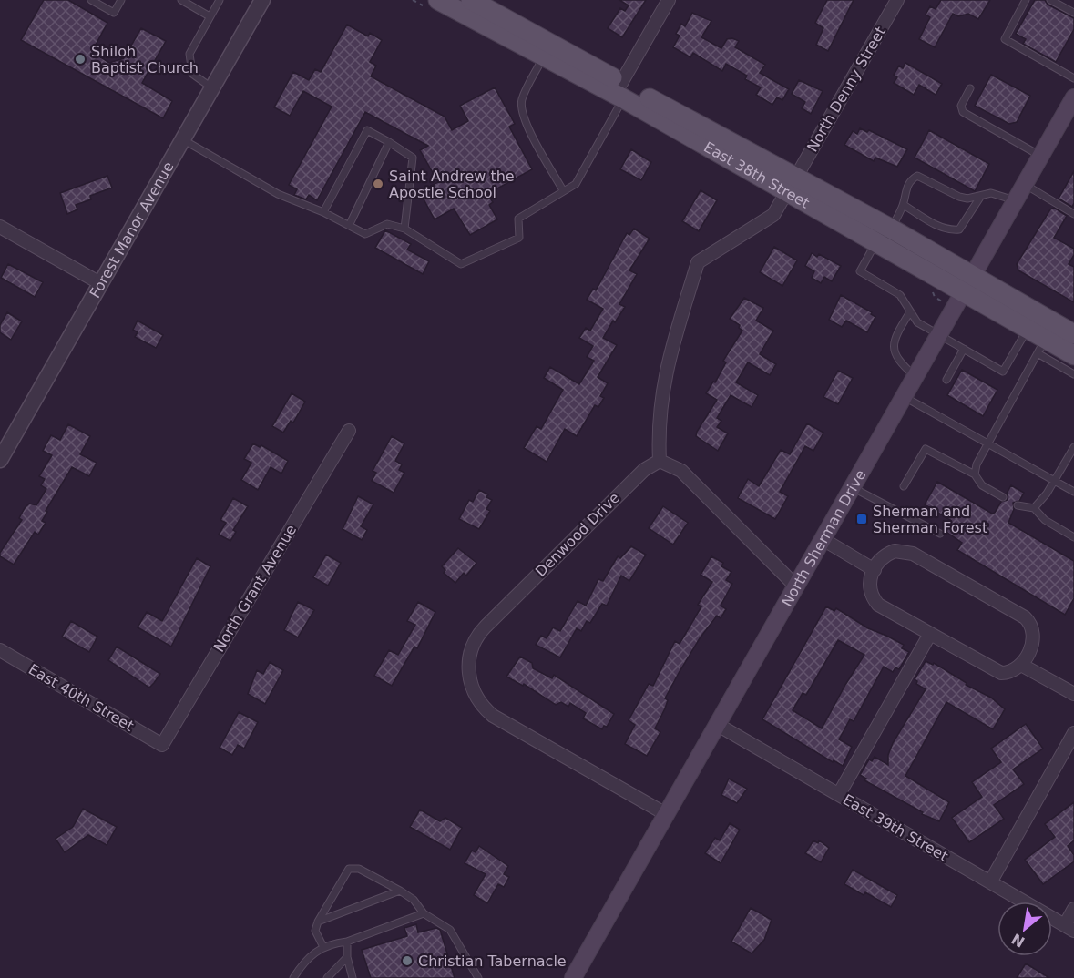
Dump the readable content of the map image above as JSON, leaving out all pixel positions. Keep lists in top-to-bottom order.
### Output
{
  "streets": {
    "main road": ["East 38th Street", "North Sherman Drive"],
    "street": [
      "North Denny Street",
      "Forest Manor Avenue",
      "Denwood Drive",
      "North Grant Avenue",
      "East 40th Street",
      "East 39th Street"
    ]
  },
  "crossings": [
    ["North Denny Street", "East 38th Street"],
    ["East 38th Street", "North Sherman Drive"],
    ["Denwood Drive", "North Sherman Drive"],
    ["North Sherman Drive", "East 39th Street"],
    ["North Grant Avenue", "East 40th Street"]
  ],
  "places": {
    "other": ["Shiloh Baptist Church", "Saint Andrew the Apostle School", "Christian Tabernacle"],
    "transit": ["Sherman and Sherman Forest"]
  },
  "north": "bottom left"
}
